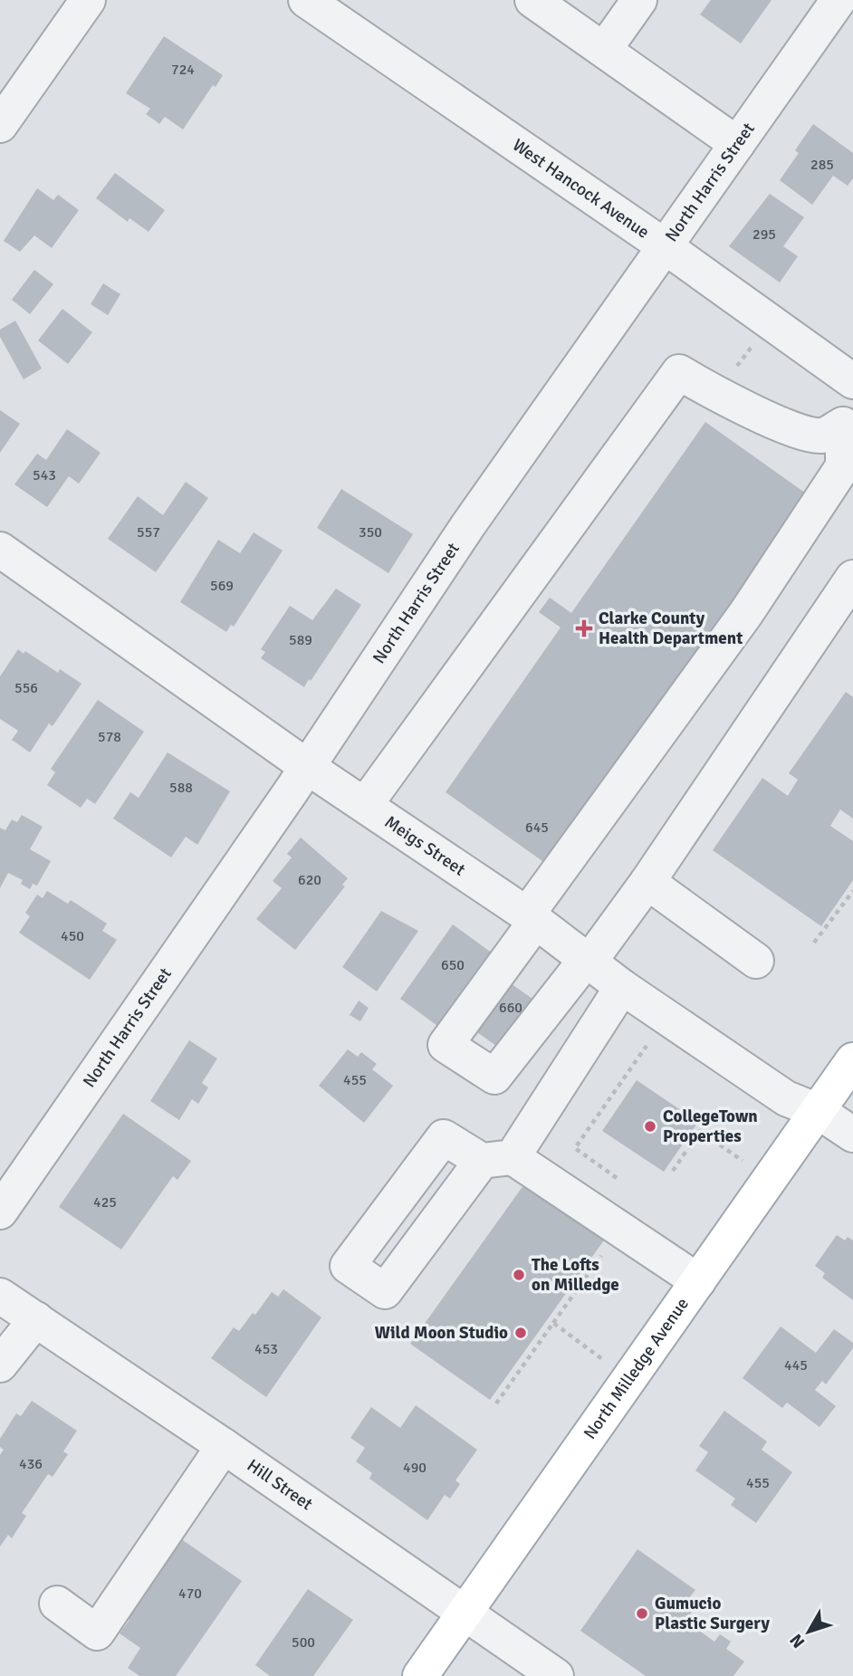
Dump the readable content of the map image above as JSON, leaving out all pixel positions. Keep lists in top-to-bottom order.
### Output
{
  "streets": {
    "main road": ["North Milledge Avenue"],
    "street": [
      "North Harris Street",
      "West Hancock Avenue",
      "Meigs Street",
      "Hill Street"
    ]
  },
  "crossings": [
    ["North Harris Street", "West Hancock Avenue"],
    ["North Harris Street", "Meigs Street"],
    ["Meigs Street", "North Milledge Avenue"],
    ["North Milledge Avenue", "Hill Street"]
  ],
  "places": {
    "health": ["Clarke County Health Department"],
    "other": [
      "CollegeTown Properties",
      "The Lofts on Milledge",
      "Wild Moon Studio",
      "Gumucio Plastic Surgery"
    ]
  },
  "house_numbers": [
    "724",
    "285",
    "295",
    "543",
    "557",
    "350",
    "569",
    "589",
    "556",
    "578",
    "588",
    "645",
    "620",
    "450",
    "650",
    "660",
    "455",
    "425",
    "453",
    "445",
    "436",
    "490",
    "455",
    "470",
    "500"
  ],
  "north": "bottom left"
}
